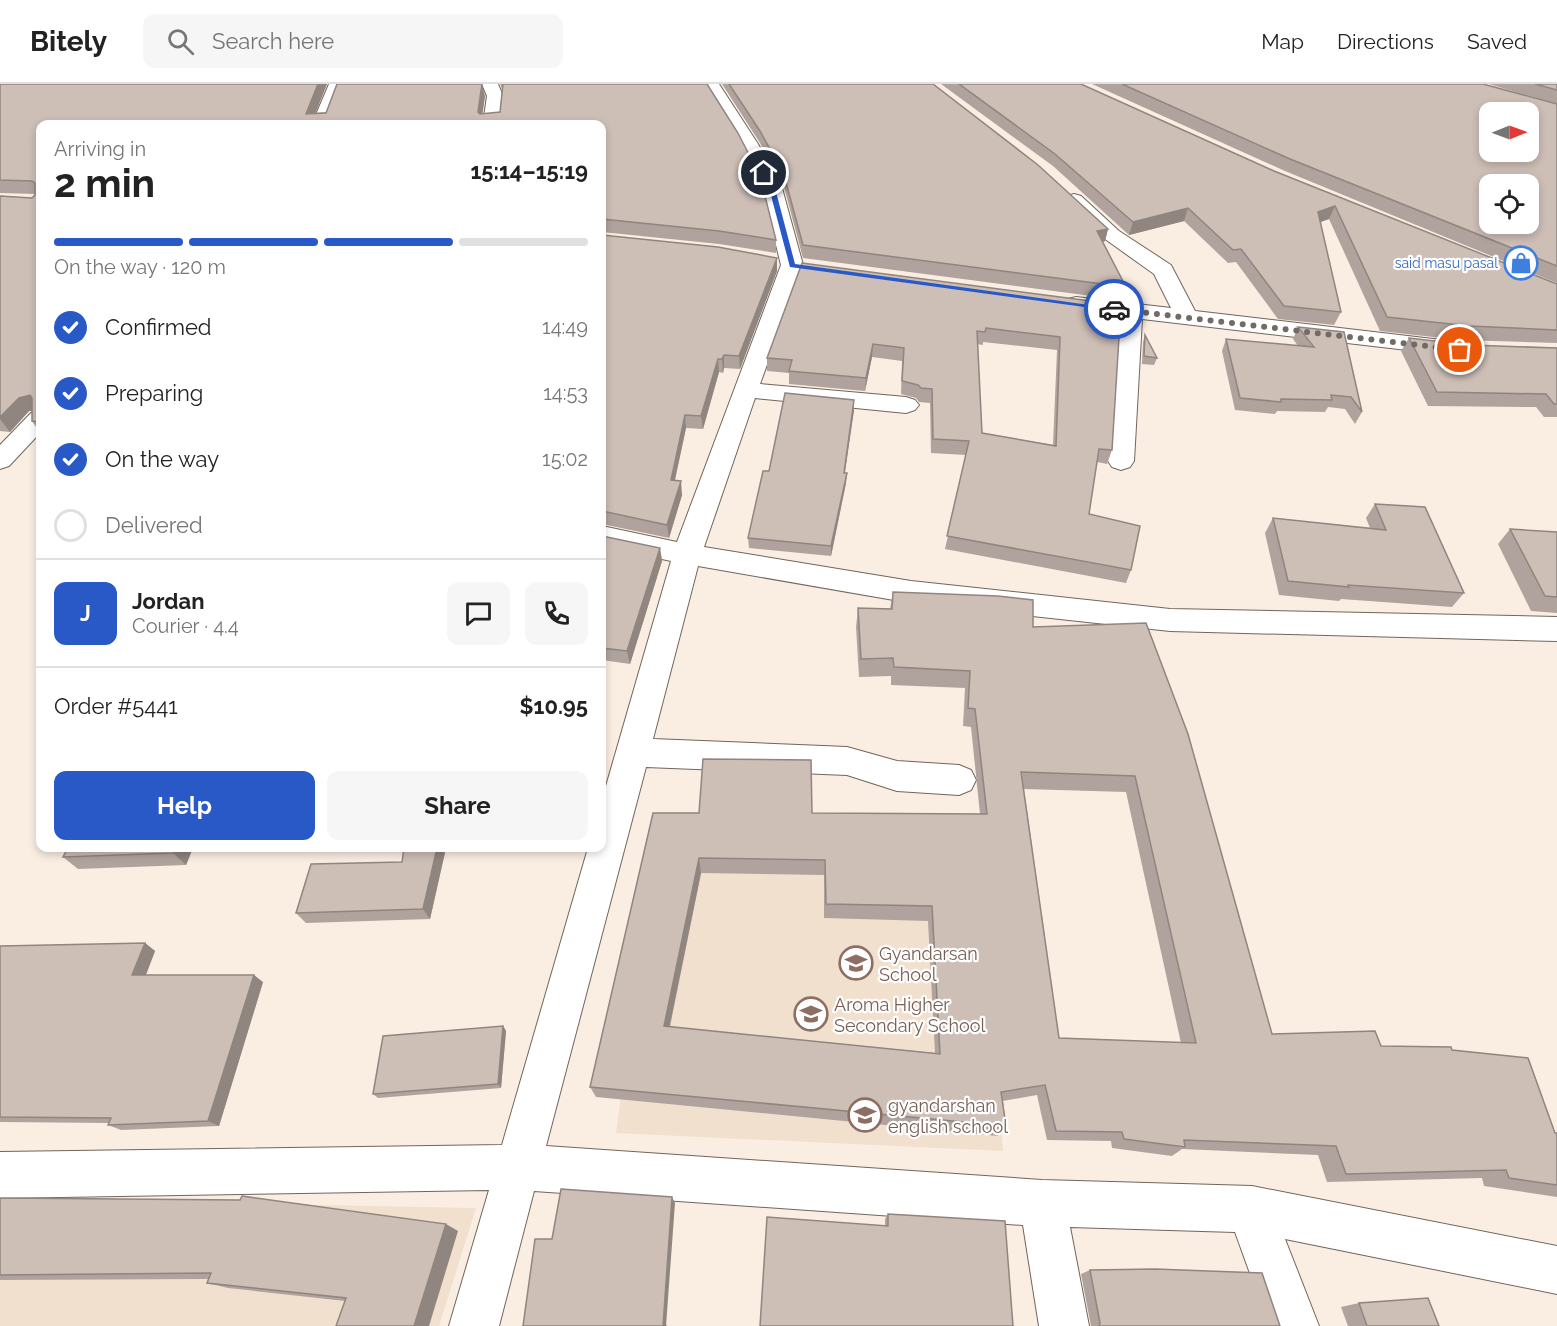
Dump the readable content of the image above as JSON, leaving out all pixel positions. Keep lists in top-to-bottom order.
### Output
{
  "places": {
    "shop": ["said masu pasal"],
    "school or university": ["Gyandarsan School", "Aroma Higher Secondary School", "gyandarshan english school"]
  },
  "north": "right",
  "page": {
    "header": "Bitely",
    "search": "Search here",
    "nav": ["Map", "Directions", "Saved"],
    "heading": ["2 min", "Arriving in", "15:14–15:19"],
    "panel": [
      "Jordan",
      "Courier · 4.4",
      "Order #5441",
      "$10.95"
    ],
    "bar": "On the way · 120 m",
    "list": [
      ["Confirmed", "14:49"],
      ["Preparing", "14:53"],
      ["On the way", "15:02"],
      "Delivered"
    ],
    "round": "J",
    "buttons": ["Help", "Share"]
  }
}
